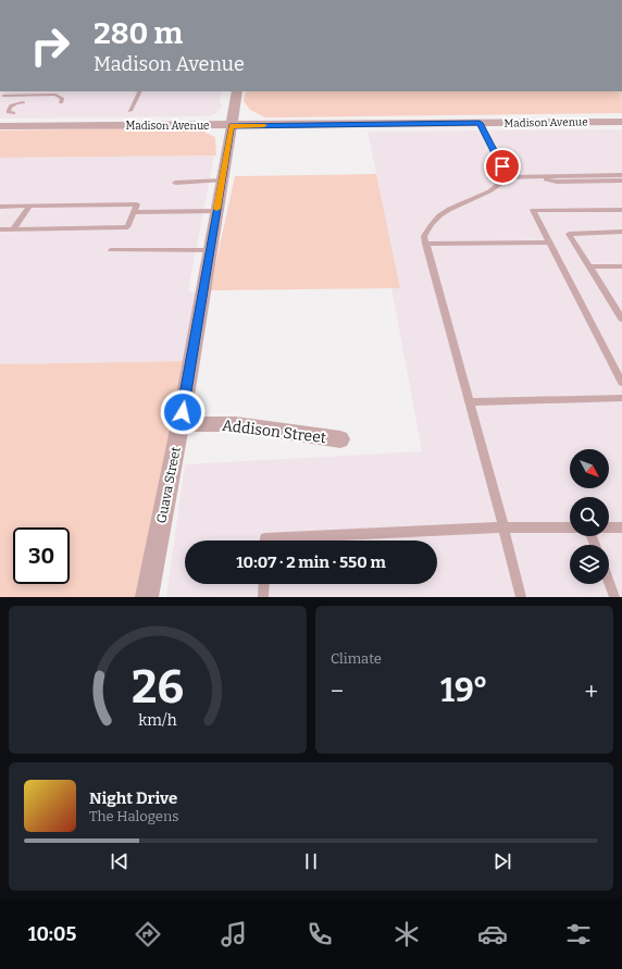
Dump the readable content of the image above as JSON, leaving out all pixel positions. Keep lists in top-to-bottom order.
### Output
{
  "streets": {
    "street": ["Madison Avenue", "Addison Street", "Guava Street"]
  },
  "crossings": [
    ["Madison Avenue", "Guava Street"],
    ["Addison Street", "Guava Street"]
  ],
  "north": "bottom right",
  "page": {
    "turn": ["280 m", "Madison Avenue"],
    "limit": "30",
    "trip": "10:07 · 2 min · 550 m",
    "tile": "Climate",
    "heat": ["−", "19°", "+"],
    "song": ["Night Drive", "The Halogens"],
    "tabs": "10:05",
    "gauge": ["26", "km/h"]
  }
}
